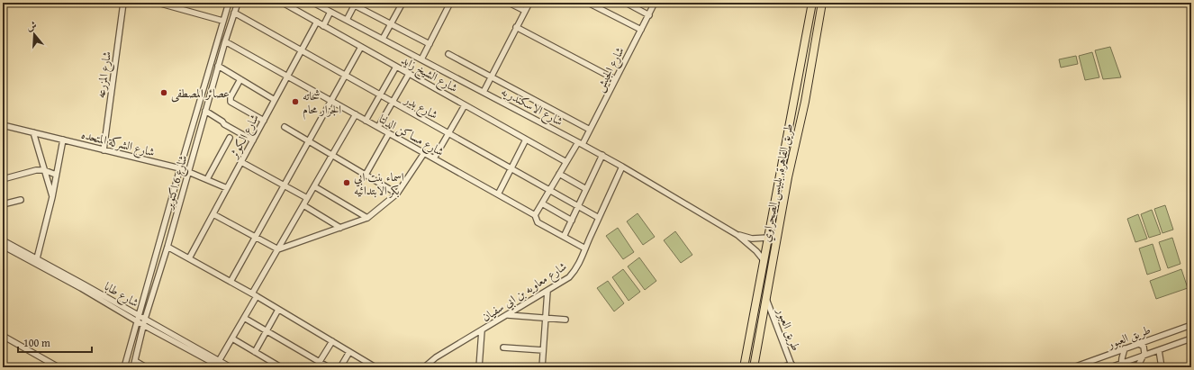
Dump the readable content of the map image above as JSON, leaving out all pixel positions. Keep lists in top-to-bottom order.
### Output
{
  "streets": {
    "highway": ["طريق القاهرة, بلبيس الصحراوي"],
    "street": [
      "شارع الجيش",
      "شارع الشيخ زايد",
      "شارع المزرعه",
      "شارع الاسكندريه",
      "شارع بدر",
      "شارع مساكن الدلتا",
      "شارع الكوثر",
      "شارع الشركة المتحده",
      "شارع 6 اكتوبر",
      "شارع معاويه بن ابي سفيان",
      "شارع طابا",
      "طريق العبور"
    ]
  },
  "crossings": [
    ["شارع الجيش", "شارع الشيخ زايد"],
    ["شارع الجيش", "شارع الاسكندريه"],
    ["شارع الجيش", "شارع بدر"],
    ["شارع الجيش", "شارع مساكن الدلتا"],
    ["شارع الشيخ زايد", "شارع الكوثر"],
    ["شارع المزرعه", "شارع الشركة المتحده"],
    ["شارع الاسكندريه", "طريق القاهرة, بلبيس الصحراوي"],
    ["شارع الاسكندريه", "شارع معاويه بن ابي سفيان"],
    ["شارع بدر", "شارع الكوثر"],
    ["شارع بدر", "شارع 6 اكتوبر"],
    ["شارع بدر", "شارع معاويه بن ابي سفيان"],
    ["شارع مساكن الدلتا", "شارع الكوثر"],
    ["شارع مساكن الدلتا", "شارع 6 اكتوبر"],
    ["شارع مساكن الدلتا", "شارع معاويه بن ابي سفيان"],
    ["شارع الكوثر", "شارع الشركة المتحده"],
    ["شارع الشركة المتحده", "شارع 6 اكتوبر"],
    ["شارع 6 اكتوبر", "شارع طابا"],
    ["طريق القاهرة, بلبيس الصحراوي", "طريق العبور"]
  ],
  "places": ["عصائر المصطفى", "شحاته الجزار محام", "اسماء بنت ابي بكر الابتدائيه"],
  "scale_bar": "100 m",
  "north": "top"
}
